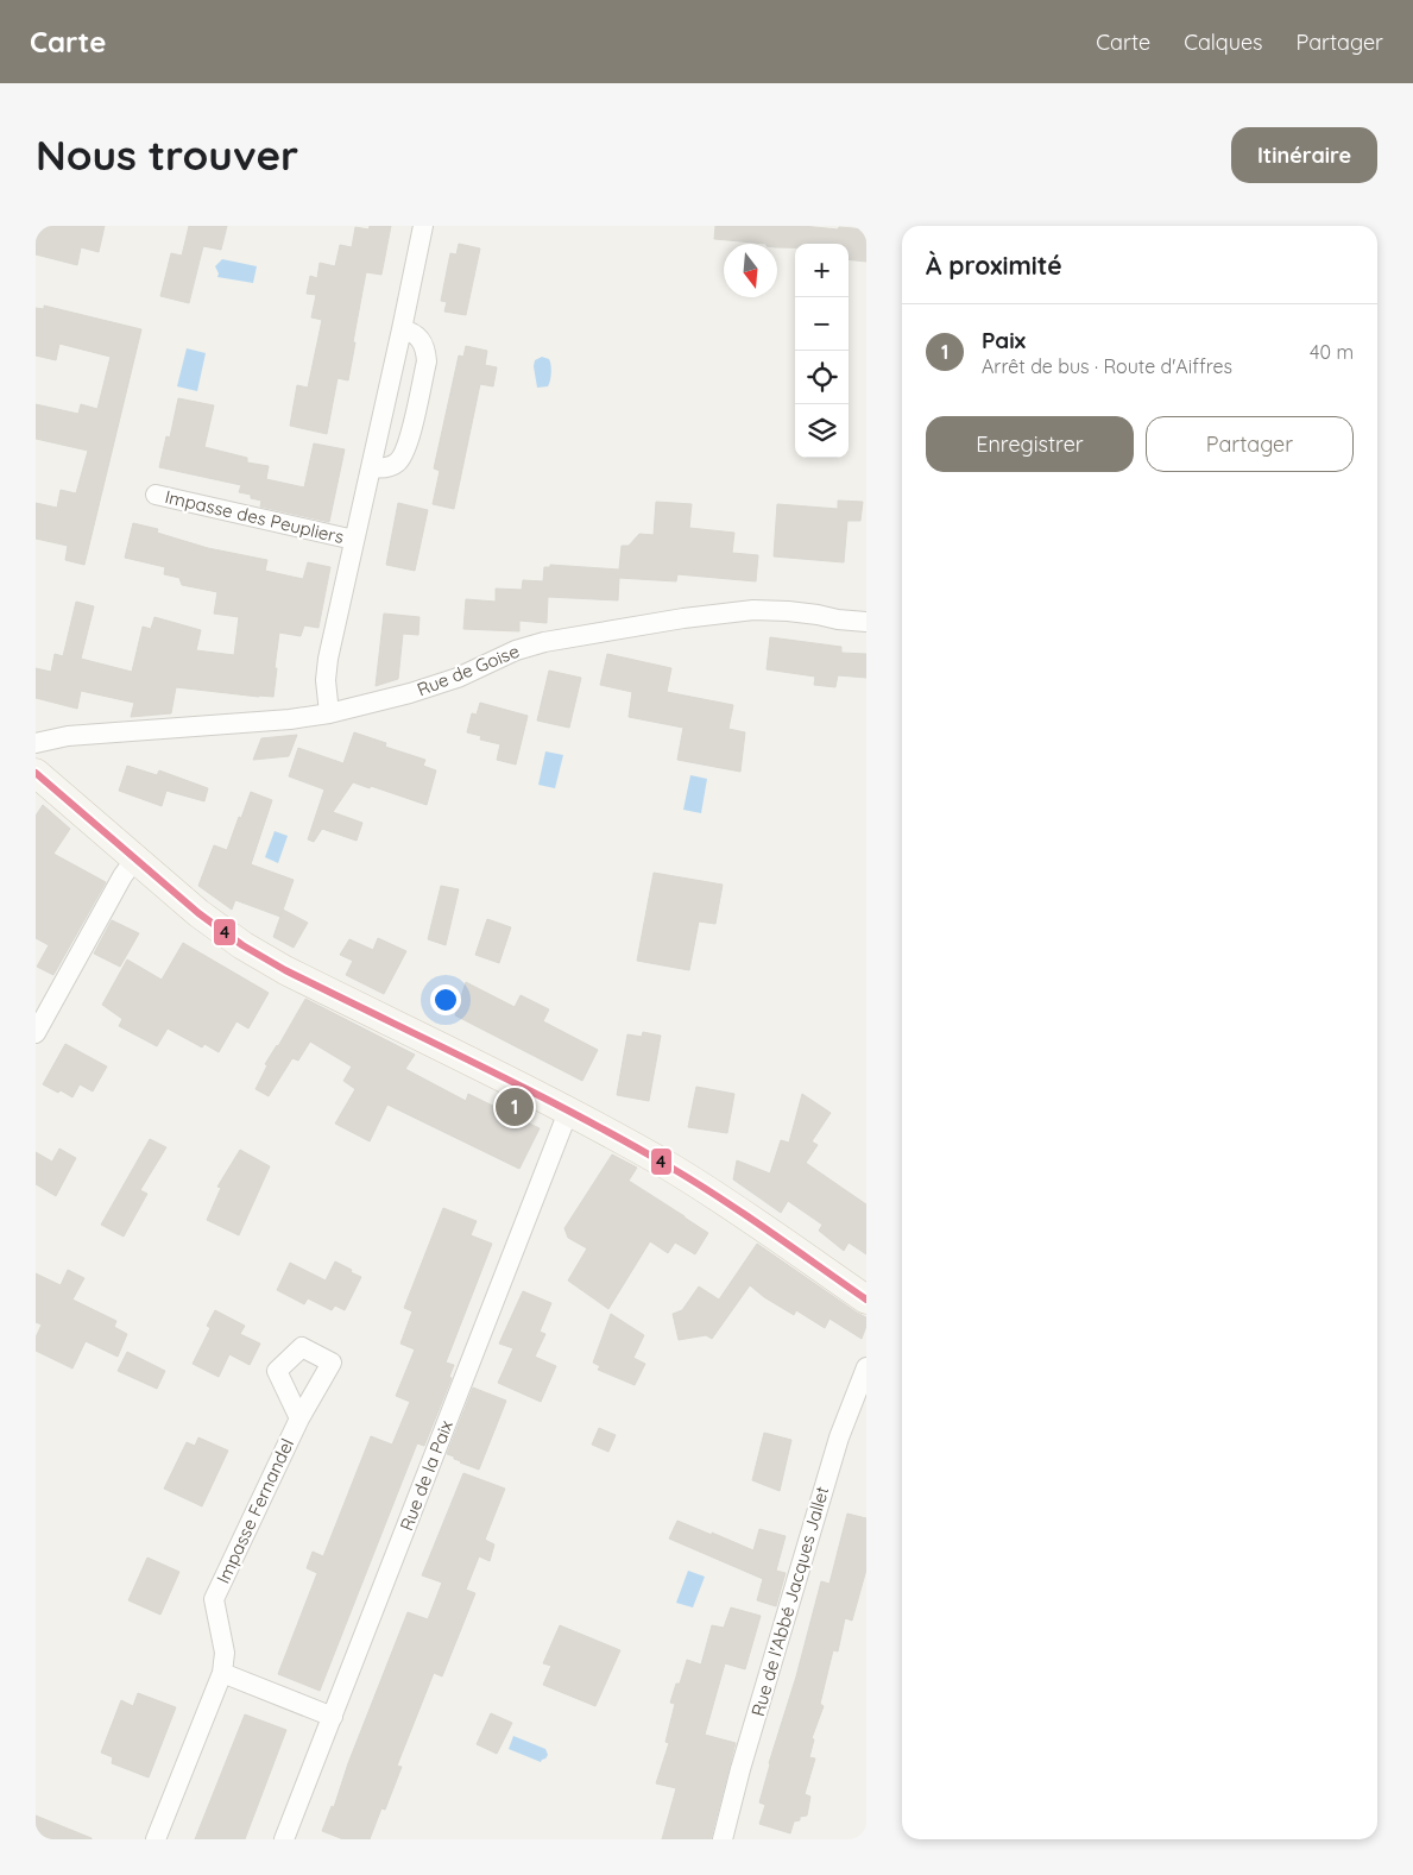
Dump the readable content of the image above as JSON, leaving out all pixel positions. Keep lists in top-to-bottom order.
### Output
{
  "streets": {
    "street": [
      "Impasse des Peupliers",
      "Rue de Goise",
      "Rue de la Paix",
      "Impasse Fernandel",
      "Rue de l'Abbé Jacques Jallet"
    ]
  },
  "crossings": [
    ["Impasse des Peupliers", "Rue de Goise"]
  ],
  "lines": ["transit line 4"],
  "north": "bottom",
  "page": {
    "header": "Carte",
    "nav": ["Carte", "Calques", "Partager"],
    "buttons": [
      "Itinéraire",
      ["Enregistrer", "Partager"]
    ],
    "title": "Nous trouver",
    "heading": "À proximité",
    "map_buttons": ["+", "−"],
    "list": [
      {
        "mark": "1",
        "name": "Paix",
        "note": "Arrêt de bus · Route d'Aiffres",
        "value": "40 m"
      }
    ],
    "pins": "1"
  }
}
